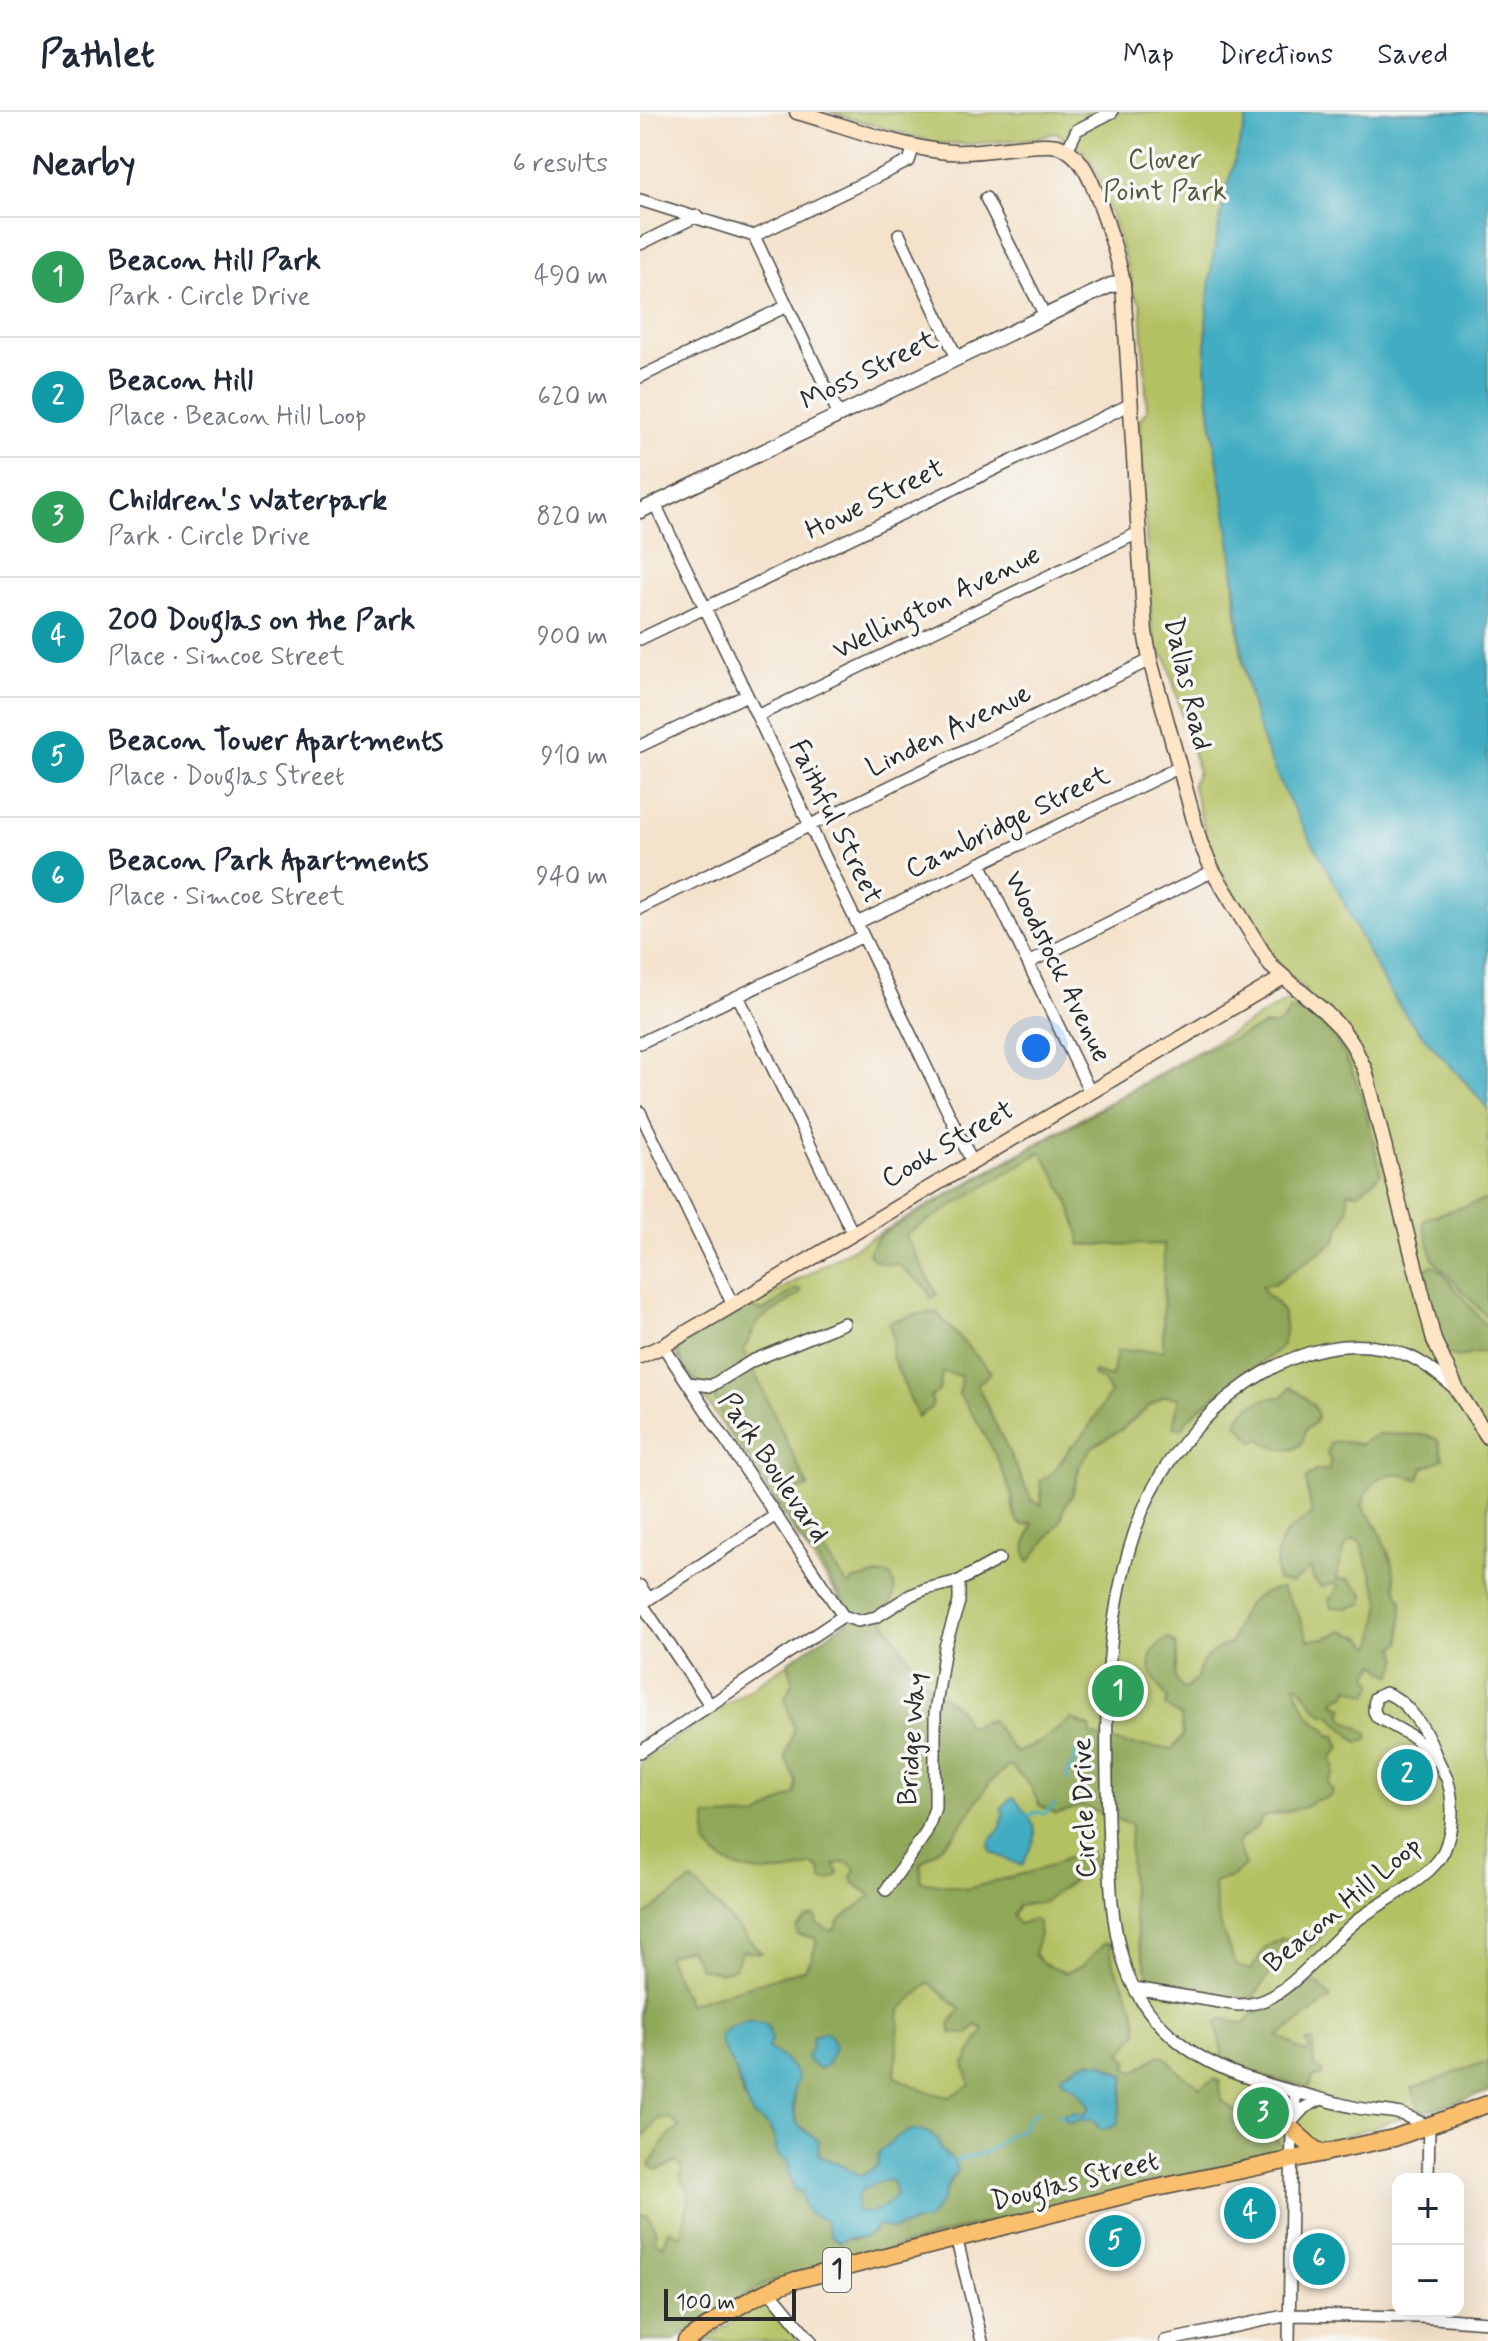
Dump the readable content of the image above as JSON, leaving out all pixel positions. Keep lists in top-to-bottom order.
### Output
{
  "streets": {
    "main road": [
      "Dallas Road",
      "Cook Street",
      "Douglas Street",
      "1"
    ],
    "street": [
      "Moss Street",
      "Howe Street",
      "Wellington Avenue",
      "Linden Avenue",
      "Faithful Street",
      "Cambridge Street",
      "Woodstock Avenue",
      "Park Boulevard",
      "Bridge Way",
      "Circle Drive",
      "Beacon Hill Loop"
    ]
  },
  "crossings": [
    ["Moss Street", "Dallas Road"],
    ["Moss Street", "Faithful Street"],
    ["Howe Street", "Dallas Road"],
    ["Howe Street", "Faithful Street"],
    ["Wellington Avenue", "Dallas Road"],
    ["Wellington Avenue", "Faithful Street"],
    ["Dallas Road", "Linden Avenue"],
    ["Dallas Road", "Cambridge Street"],
    ["Dallas Road", "Cook Street"],
    ["Dallas Road", "Circle Drive"],
    ["Linden Avenue", "Faithful Street"],
    ["Faithful Street", "Cambridge Street"],
    ["Faithful Street", "Cook Street"],
    ["Cambridge Street", "Woodstock Avenue"],
    ["Woodstock Avenue", "Cook Street"],
    ["Cook Street", "Park Boulevard"],
    ["Circle Drive", "Beacon Hill Loop"],
    ["Circle Drive", "Douglas Street"]
  ],
  "parks": ["Clover Point Park"],
  "scale_bar": "100 m",
  "page": {
    "header": "Pathlet",
    "nav": ["Map", "Directions", "Saved"],
    "heading": ["Nearby", "6 results"],
    "list": [
      {
        "mark": "1",
        "name": "Beacon Hill Park",
        "note": "Park · Circle Drive",
        "value": "490 m"
      },
      {
        "mark": "2",
        "name": "Beacon Hill",
        "note": "Place · Beacon Hill Loop",
        "value": "620 m"
      },
      {
        "mark": "3",
        "name": "Children's Waterpark",
        "note": "Park · Circle Drive",
        "value": "820 m"
      },
      {
        "mark": "4",
        "name": "200 Douglas on the Park",
        "note": "Place · Simcoe Street",
        "value": "900 m"
      },
      {
        "mark": "5",
        "name": "Beacon Tower Apartments",
        "note": "Place · Douglas Street",
        "value": "910 m"
      },
      {
        "mark": "6",
        "name": "Beacon Park Apartments",
        "note": "Place · Simcoe Street",
        "value": "940 m"
      }
    ],
    "pins": [
      "1",
      "2",
      "3",
      "4",
      "5",
      "6"
    ],
    "map_buttons": ["+", "−"],
    "scale": "100 m"
  }
}
